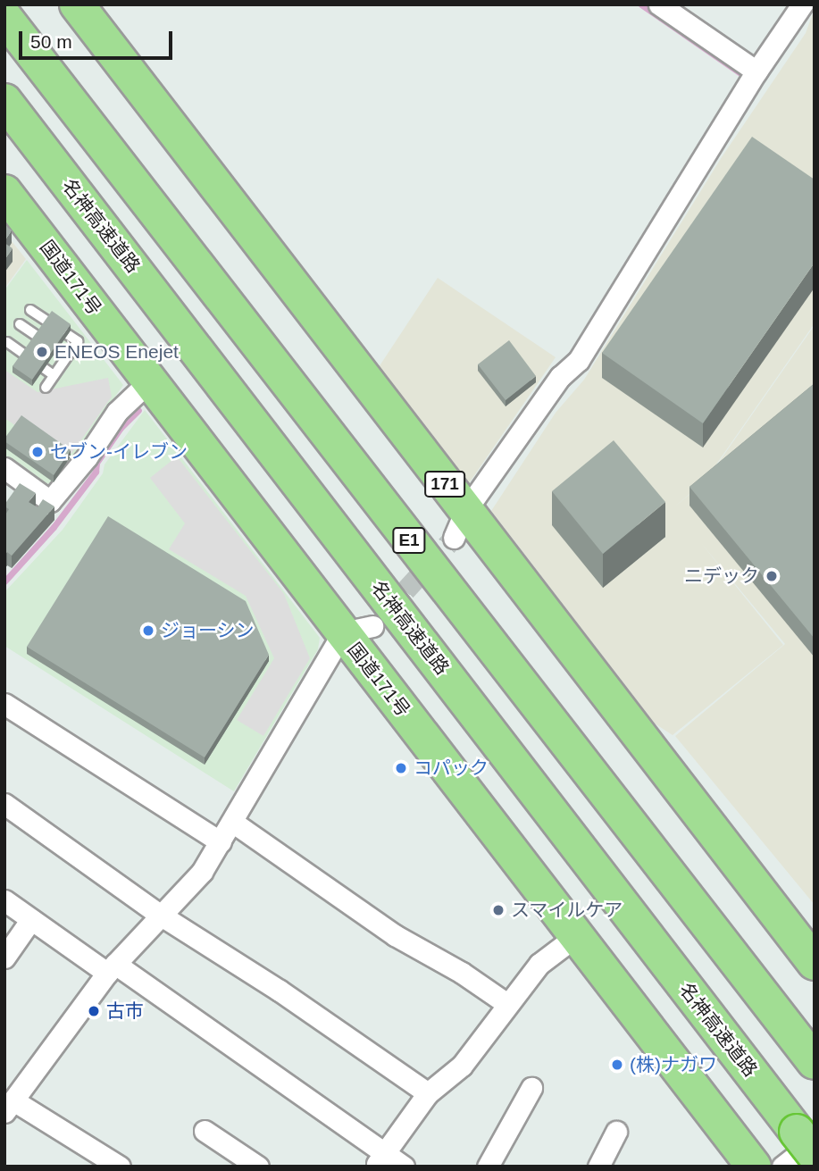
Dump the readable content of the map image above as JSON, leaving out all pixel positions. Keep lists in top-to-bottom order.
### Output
{
  "streets": {
    "highway": [
      "名神高速道路",
      "国道171号",
      "171",
      "E1"
    ]
  },
  "places": [
    "ENEOS Enejet",
    "セブン-イレブン",
    "ニデック",
    "ジョーシン",
    "コパック",
    "スマイルケア",
    "古市",
    "(株)ナガワ"
  ],
  "scale_bar": "50 m"
}
